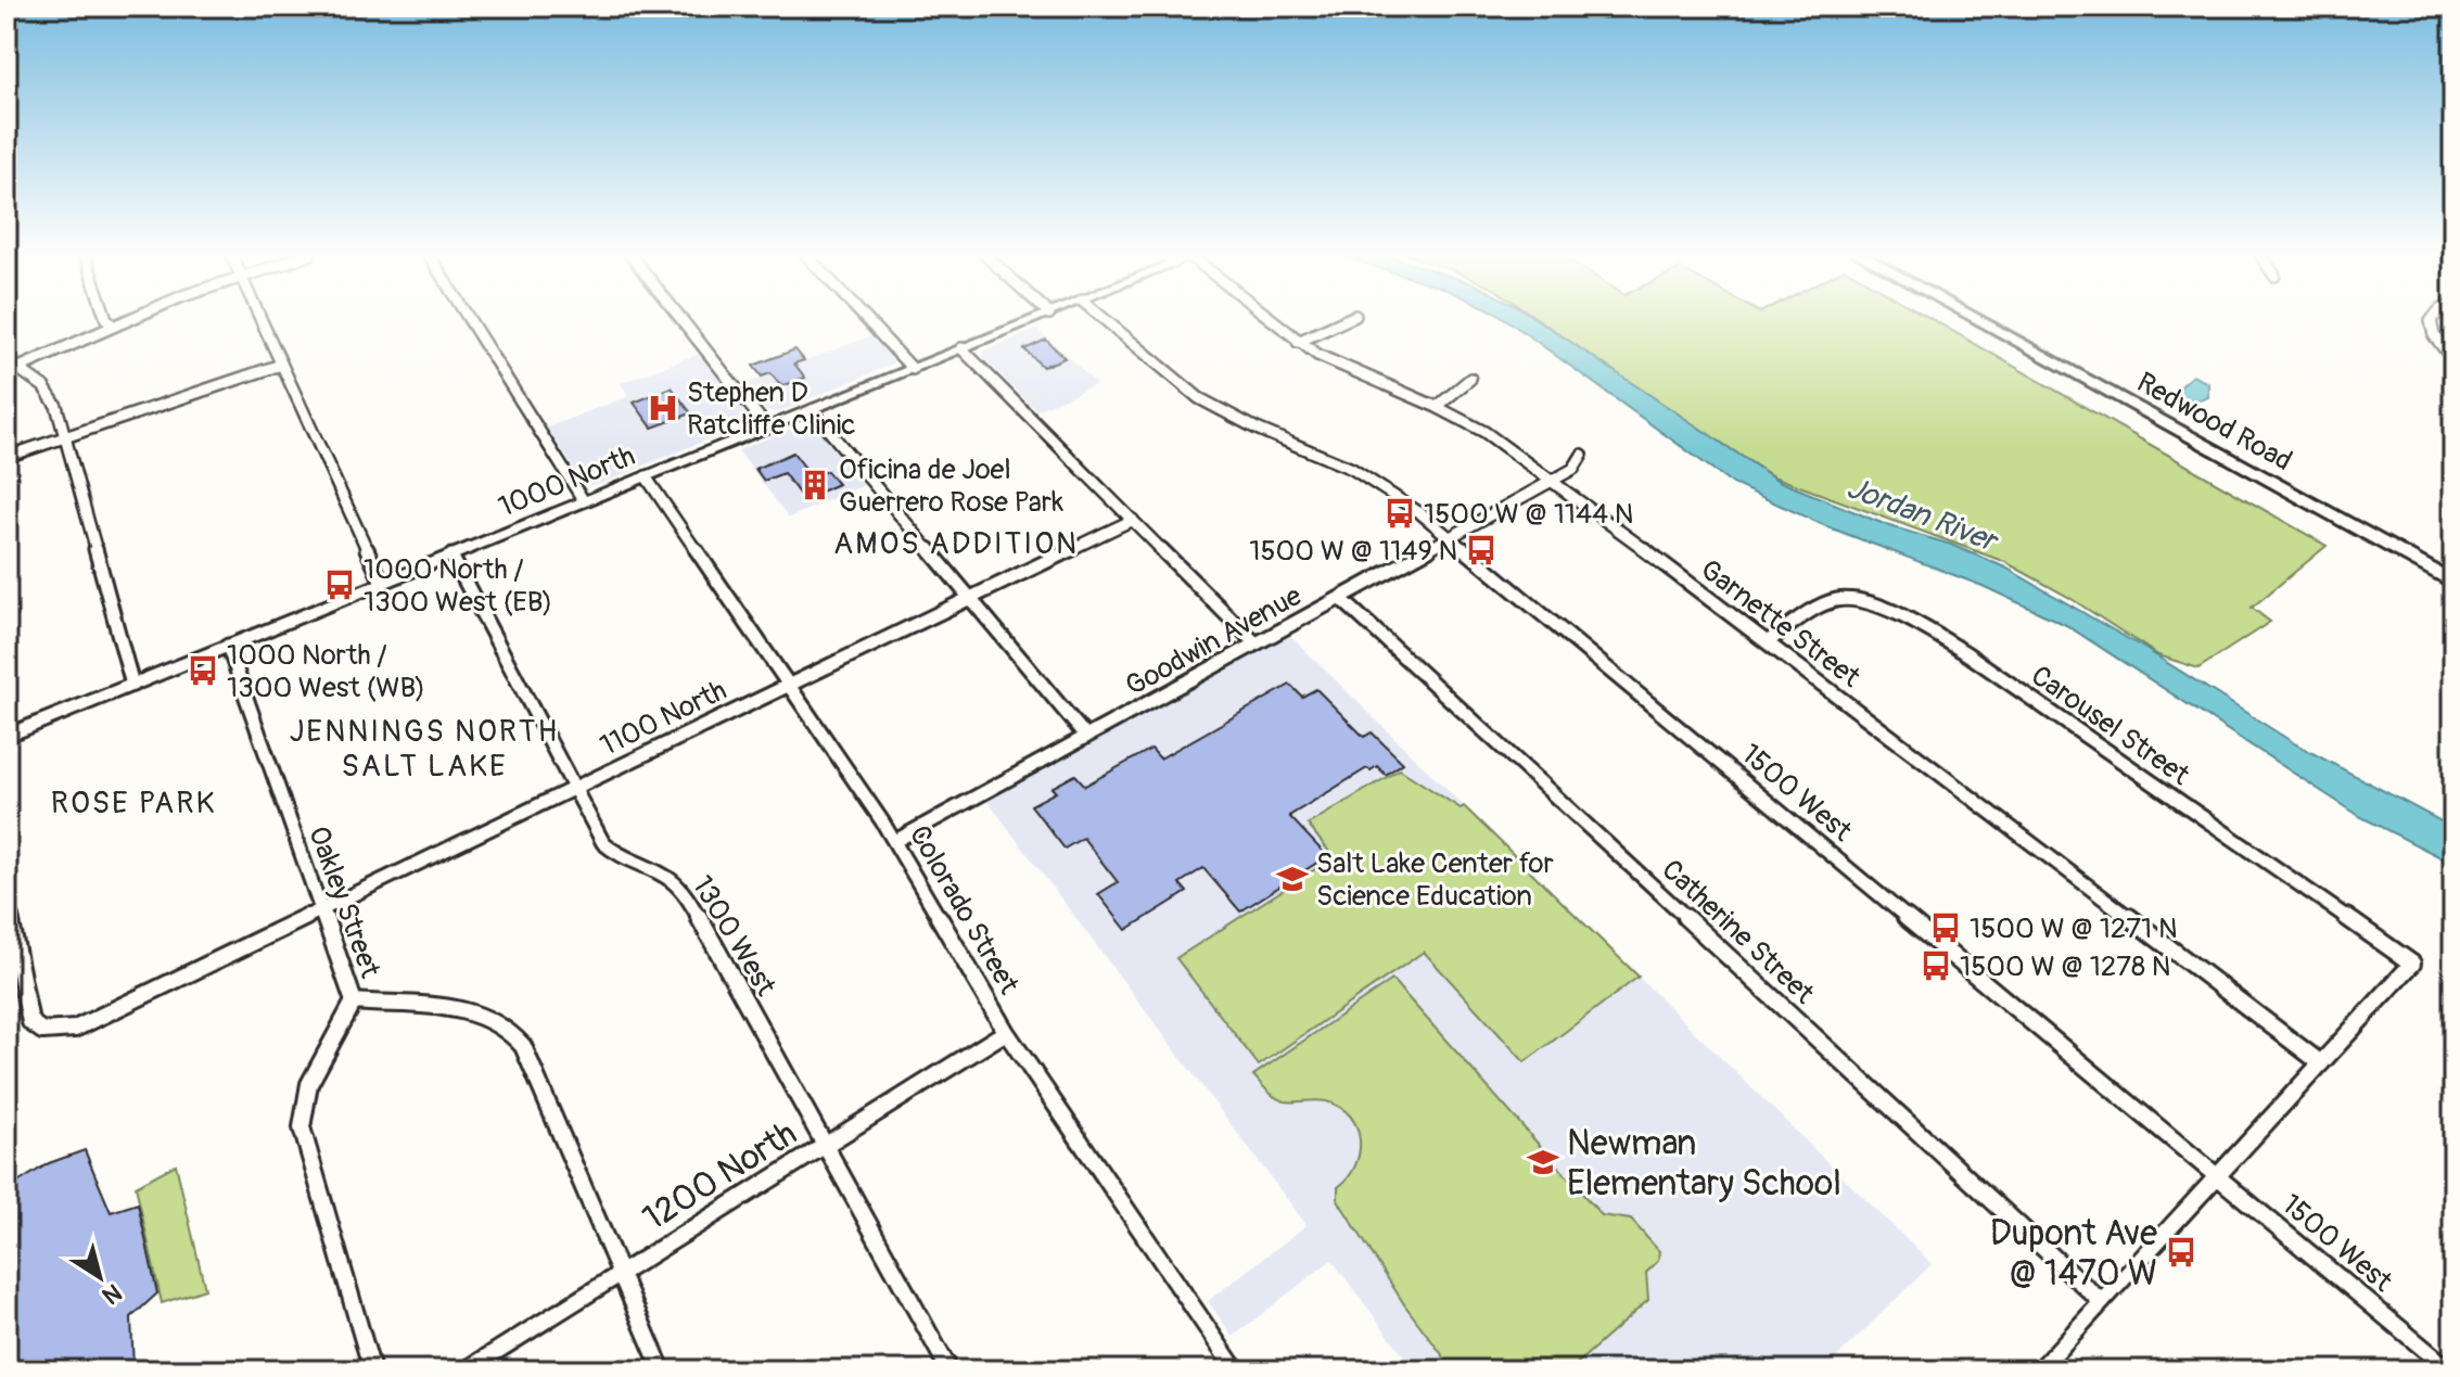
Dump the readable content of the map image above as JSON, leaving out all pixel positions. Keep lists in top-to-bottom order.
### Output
{
  "streets": {
    "main road": ["Redwood Road"],
    "street": [
      "1000 North",
      "Garnette Street",
      "Goodwin Avenue",
      "1100 North",
      "Carousel Street",
      "1500 West",
      "Oakley Street",
      "Colorado Street",
      "Catherine Street",
      "1300 West",
      "1200 North"
    ]
  },
  "crossings": [
    ["1000 North", "Oakley Street"],
    ["1000 North", "Colorado Street"],
    ["1000 North", "1300 West"],
    ["Garnette Street", "Goodwin Avenue"],
    ["Garnette Street", "Carousel Street"],
    ["Goodwin Avenue", "1500 West"],
    ["Goodwin Avenue", "Colorado Street"],
    ["Goodwin Avenue", "Catherine Street"],
    ["1100 North", "Oakley Street"],
    ["1100 North", "Colorado Street"],
    ["1100 North", "1300 West"],
    ["Colorado Street", "1200 North"],
    ["1300 West", "1200 North"]
  ],
  "districts": ["AMOS ADDITION", "JENNINGS NORTH SALT LAKE", "ROSE PARK"],
  "water": ["Jordan River"],
  "places": {
    "hospital": ["Stephen D Ratcliffe Clinic"],
    "building": ["Oficina de Joel Guerrero Rose Park"],
    "bus stop": [
      "1500 W @ 1144 N",
      "1500 W @ 1149 N",
      "1000 North / 1300 West (EB)",
      "1000 North / 1300 West (WB)",
      "1500 W @ 1271 N",
      "1500 W @ 1278 N",
      "Dupont Ave @ 1470 W"
    ],
    "school or university": ["Salt Lake Center for Science Education", "Newman Elementary School"]
  },
  "north": "bottom right"
}
